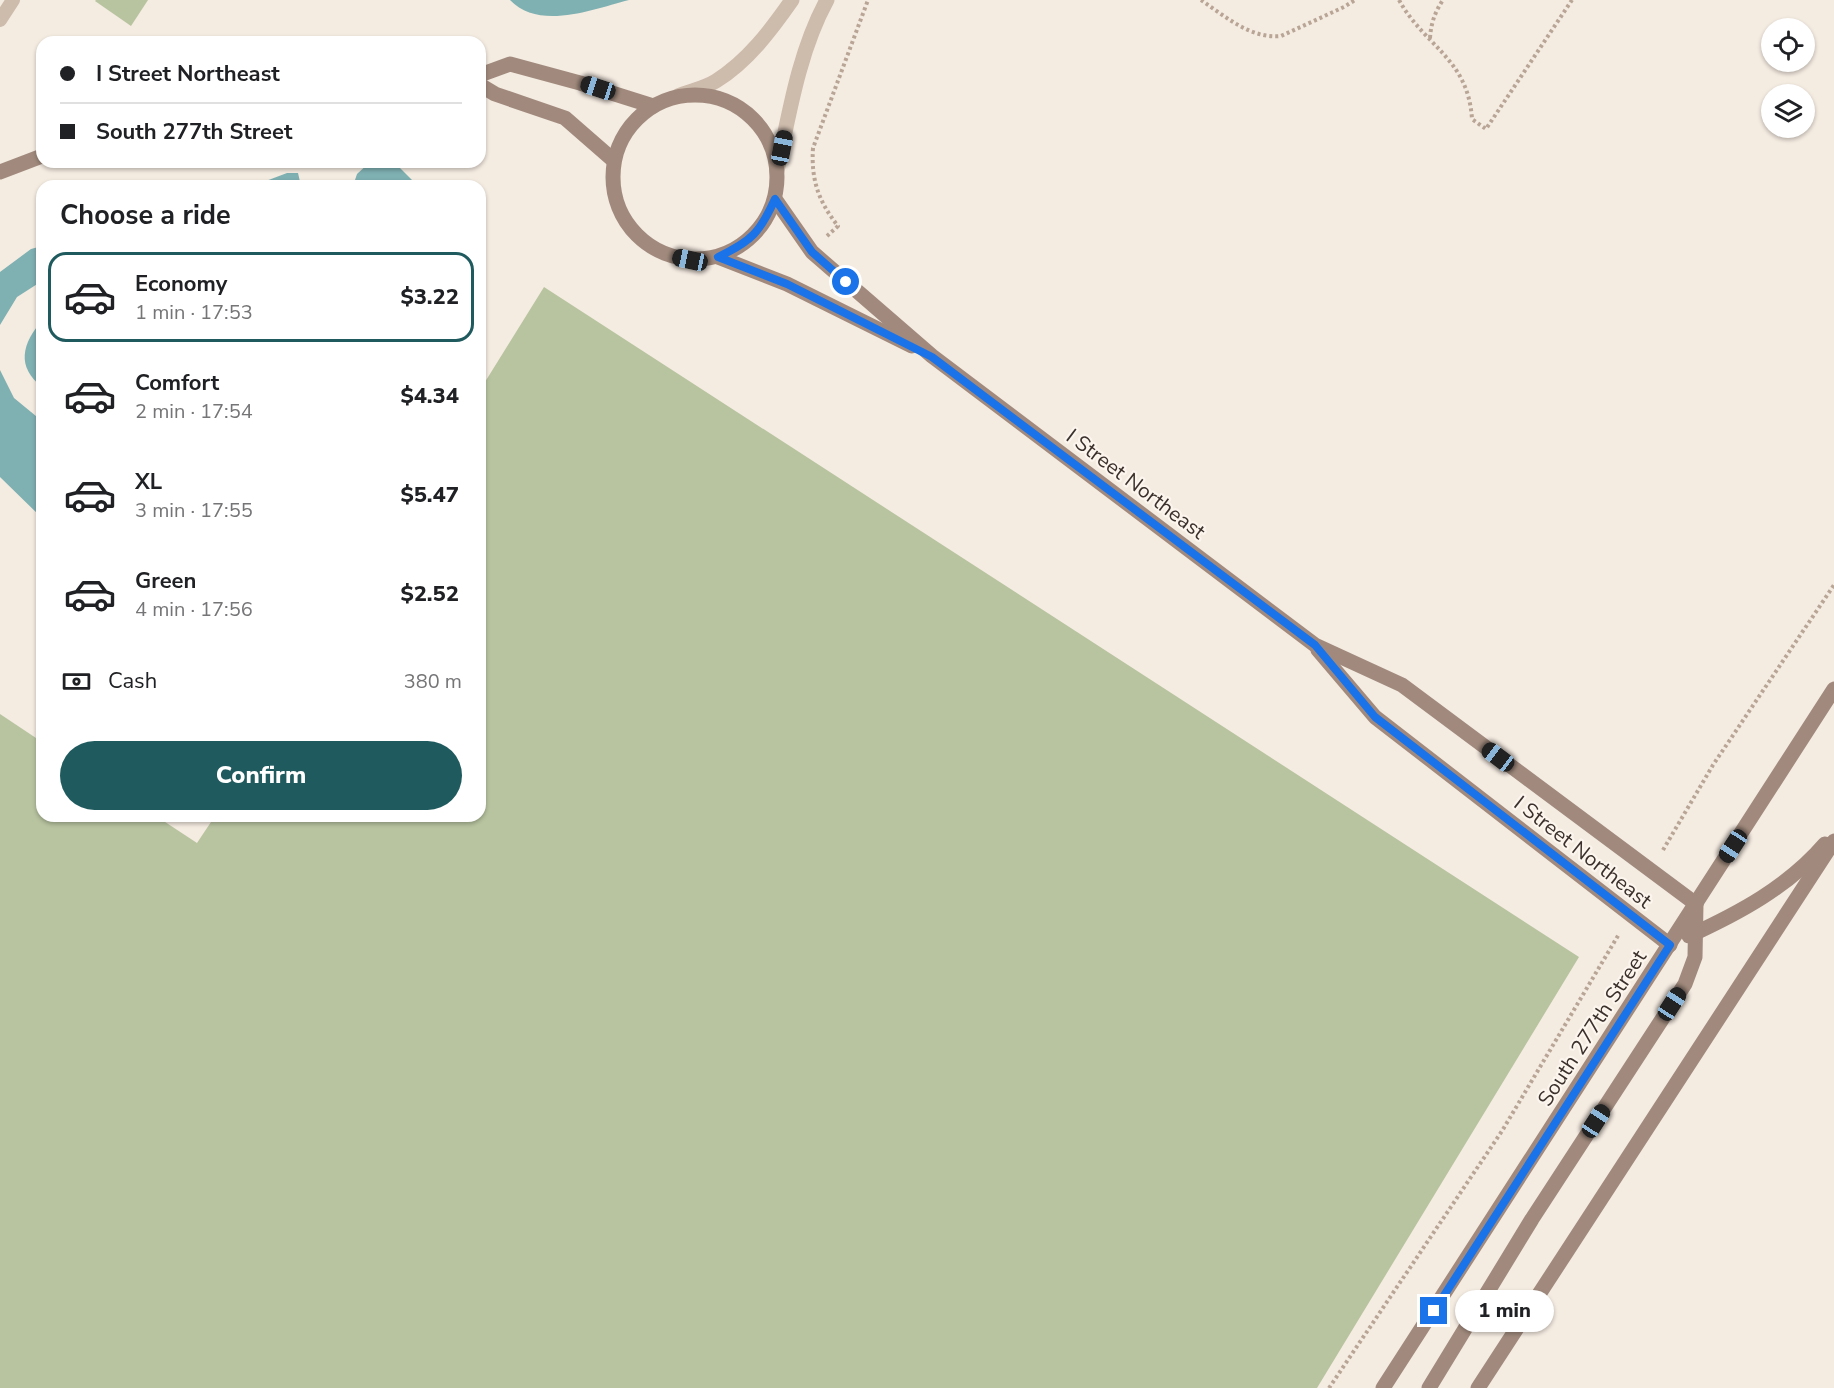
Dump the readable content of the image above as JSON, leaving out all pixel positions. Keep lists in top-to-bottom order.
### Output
{
  "streets": {
    "street": ["I Street Northeast", "South 277th Street"]
  },
  "crossings": [
    ["I Street Northeast", "South 277th Street"]
  ],
  "page": {
    "banner": ["I Street Northeast", "South 277th Street"],
    "heading": "Choose a ride",
    "list": [
      {
        "name": "Economy",
        "note": "1 min · 17:53",
        "value": "$3.22"
      },
      {
        "name": "Comfort",
        "note": "2 min · 17:54",
        "value": "$4.34"
      },
      {
        "name": "XL",
        "note": "3 min · 17:55",
        "value": "$5.47"
      },
      {
        "name": "Green",
        "note": "4 min · 17:56",
        "value": "$2.52"
      }
    ],
    "pay": ["Cash", "380 m"],
    "buttons": "Confirm",
    "bubble": "1 min"
  }
}
